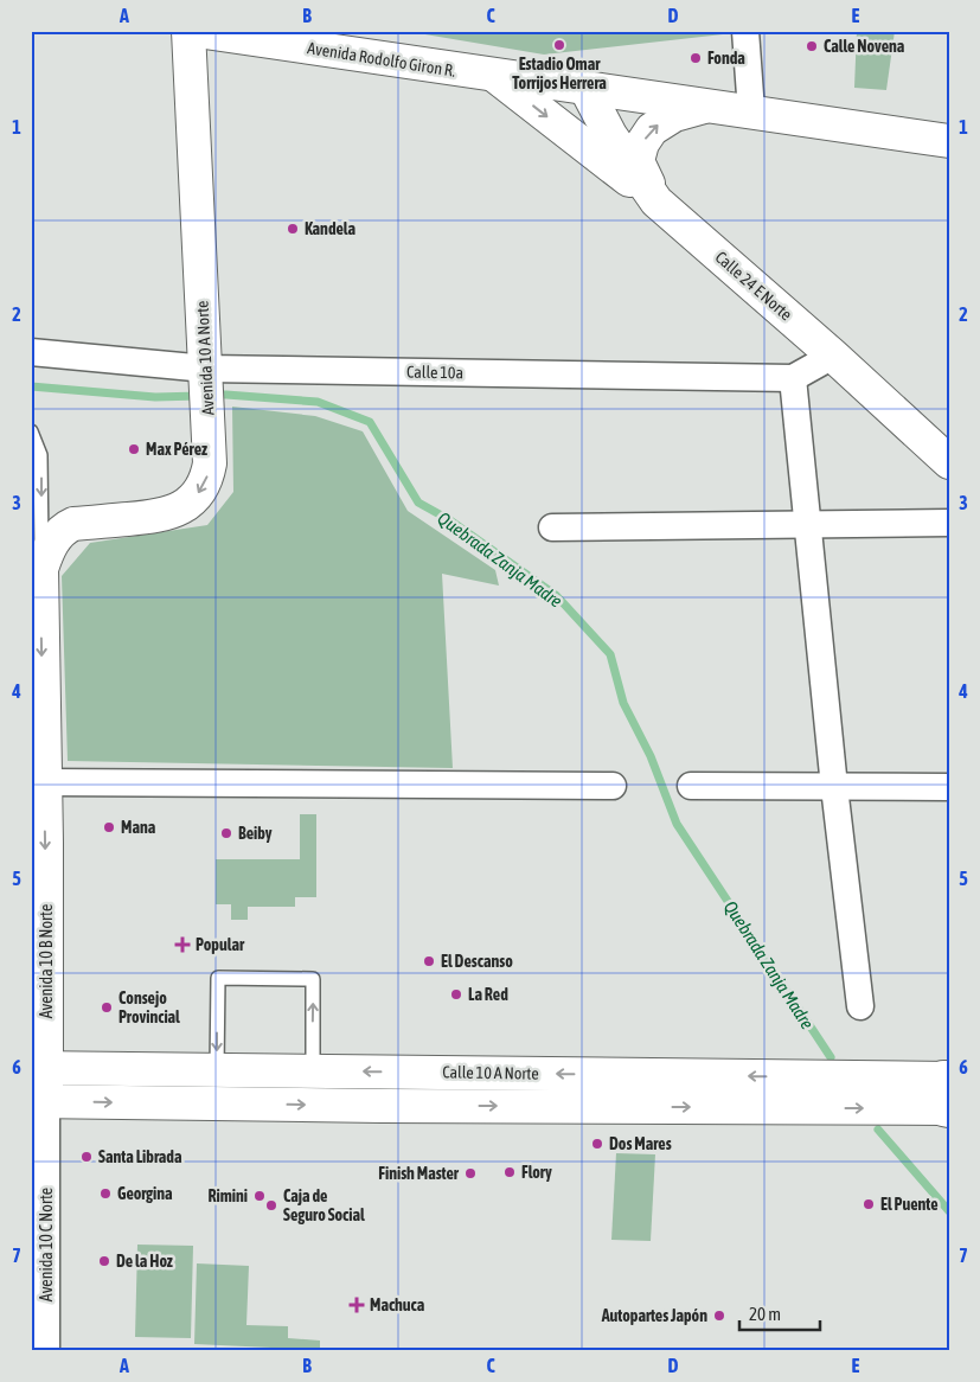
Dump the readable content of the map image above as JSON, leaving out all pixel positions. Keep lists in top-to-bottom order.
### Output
{
  "streets": {
    "main road": [
      "Avenida Rodolfo Giron R.",
      "Calle 24 E Norte",
      "Avenida 10 A Norte",
      "Avenida 10 B Norte",
      "Calle 10 A Norte",
      "Avenida 10 C Norte"
    ],
    "street": ["Calle 10a"]
  },
  "crossings": [
    ["Avenida Rodolfo Giron R.", "Calle 24 E Norte"],
    ["Avenida 10 A Norte", "Calle 10a"],
    ["Avenida 10 A Norte", "Avenida 10 B Norte"],
    ["Avenida 10 B Norte", "Calle 10 A Norte"],
    ["Avenida 10 B Norte", "Avenida 10 C Norte"],
    ["Calle 10 A Norte", "Avenida 10 C Norte"]
  ],
  "one_way": ["Avenida 10 A Norte", "Avenida 10 B Norte"],
  "water": ["Quebrada Zanja Madre"],
  "places": {
    "other": [
      "Estadio Omar Torrijos Herrera",
      "Calle Novena",
      "Fonda",
      "Kandela",
      "Max Pérez",
      "Mana",
      "Beiby",
      "El Descanso",
      "La Red",
      "Consejo Provincial",
      "Dos Mares",
      "Santa Librada",
      "Flory",
      "Finish Master",
      "Georgina",
      "Rimini",
      "El Puente",
      "Caja de Seguro Social",
      "De la Hoz",
      "Autopartes Japón"
    ],
    "health": ["Popular", "Machuca"]
  },
  "scale_bar": "20 m",
  "grid": {
    "columns": [
      "A",
      "B",
      "C",
      "D",
      "E"
    ],
    "rows": [
      "1",
      "2",
      "3",
      "4",
      "5",
      "6",
      "7"
    ]
  }
}
